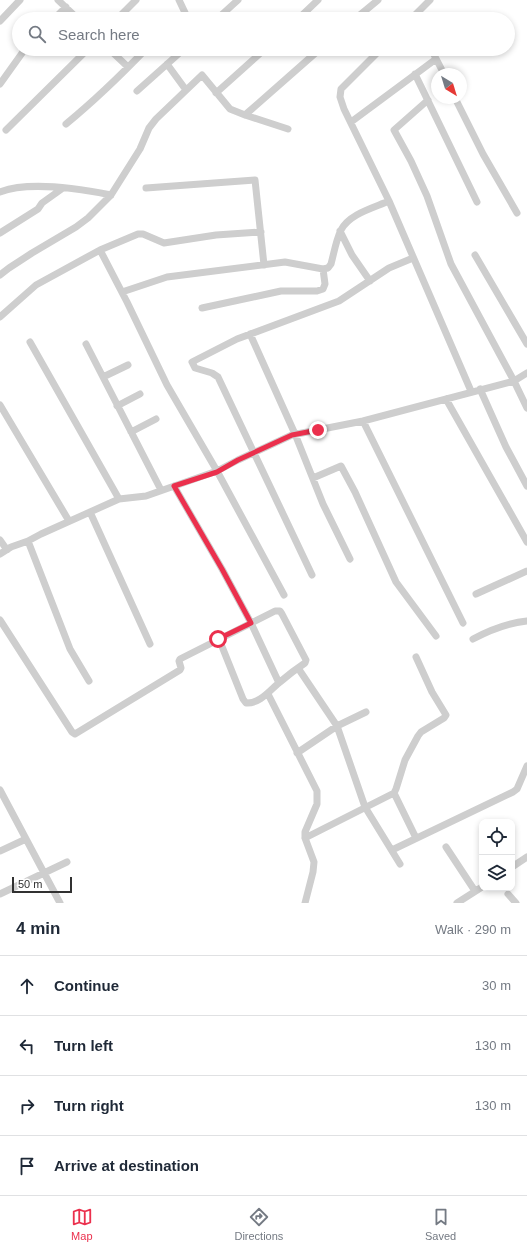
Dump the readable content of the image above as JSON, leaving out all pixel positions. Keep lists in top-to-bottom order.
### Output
{
  "scale_bar": "50 m",
  "north": "bottom right",
  "page": {
    "search": "Search here",
    "scale": "50 m",
    "heading": ["4 min", "Walk · 290 m"],
    "list": [
      ["Continue", "30 m"],
      ["Turn left", "130 m"],
      ["Turn right", "130 m"],
      "Arrive at destination"
    ],
    "nav": ["Map", "Directions", "Saved"]
  }
}
